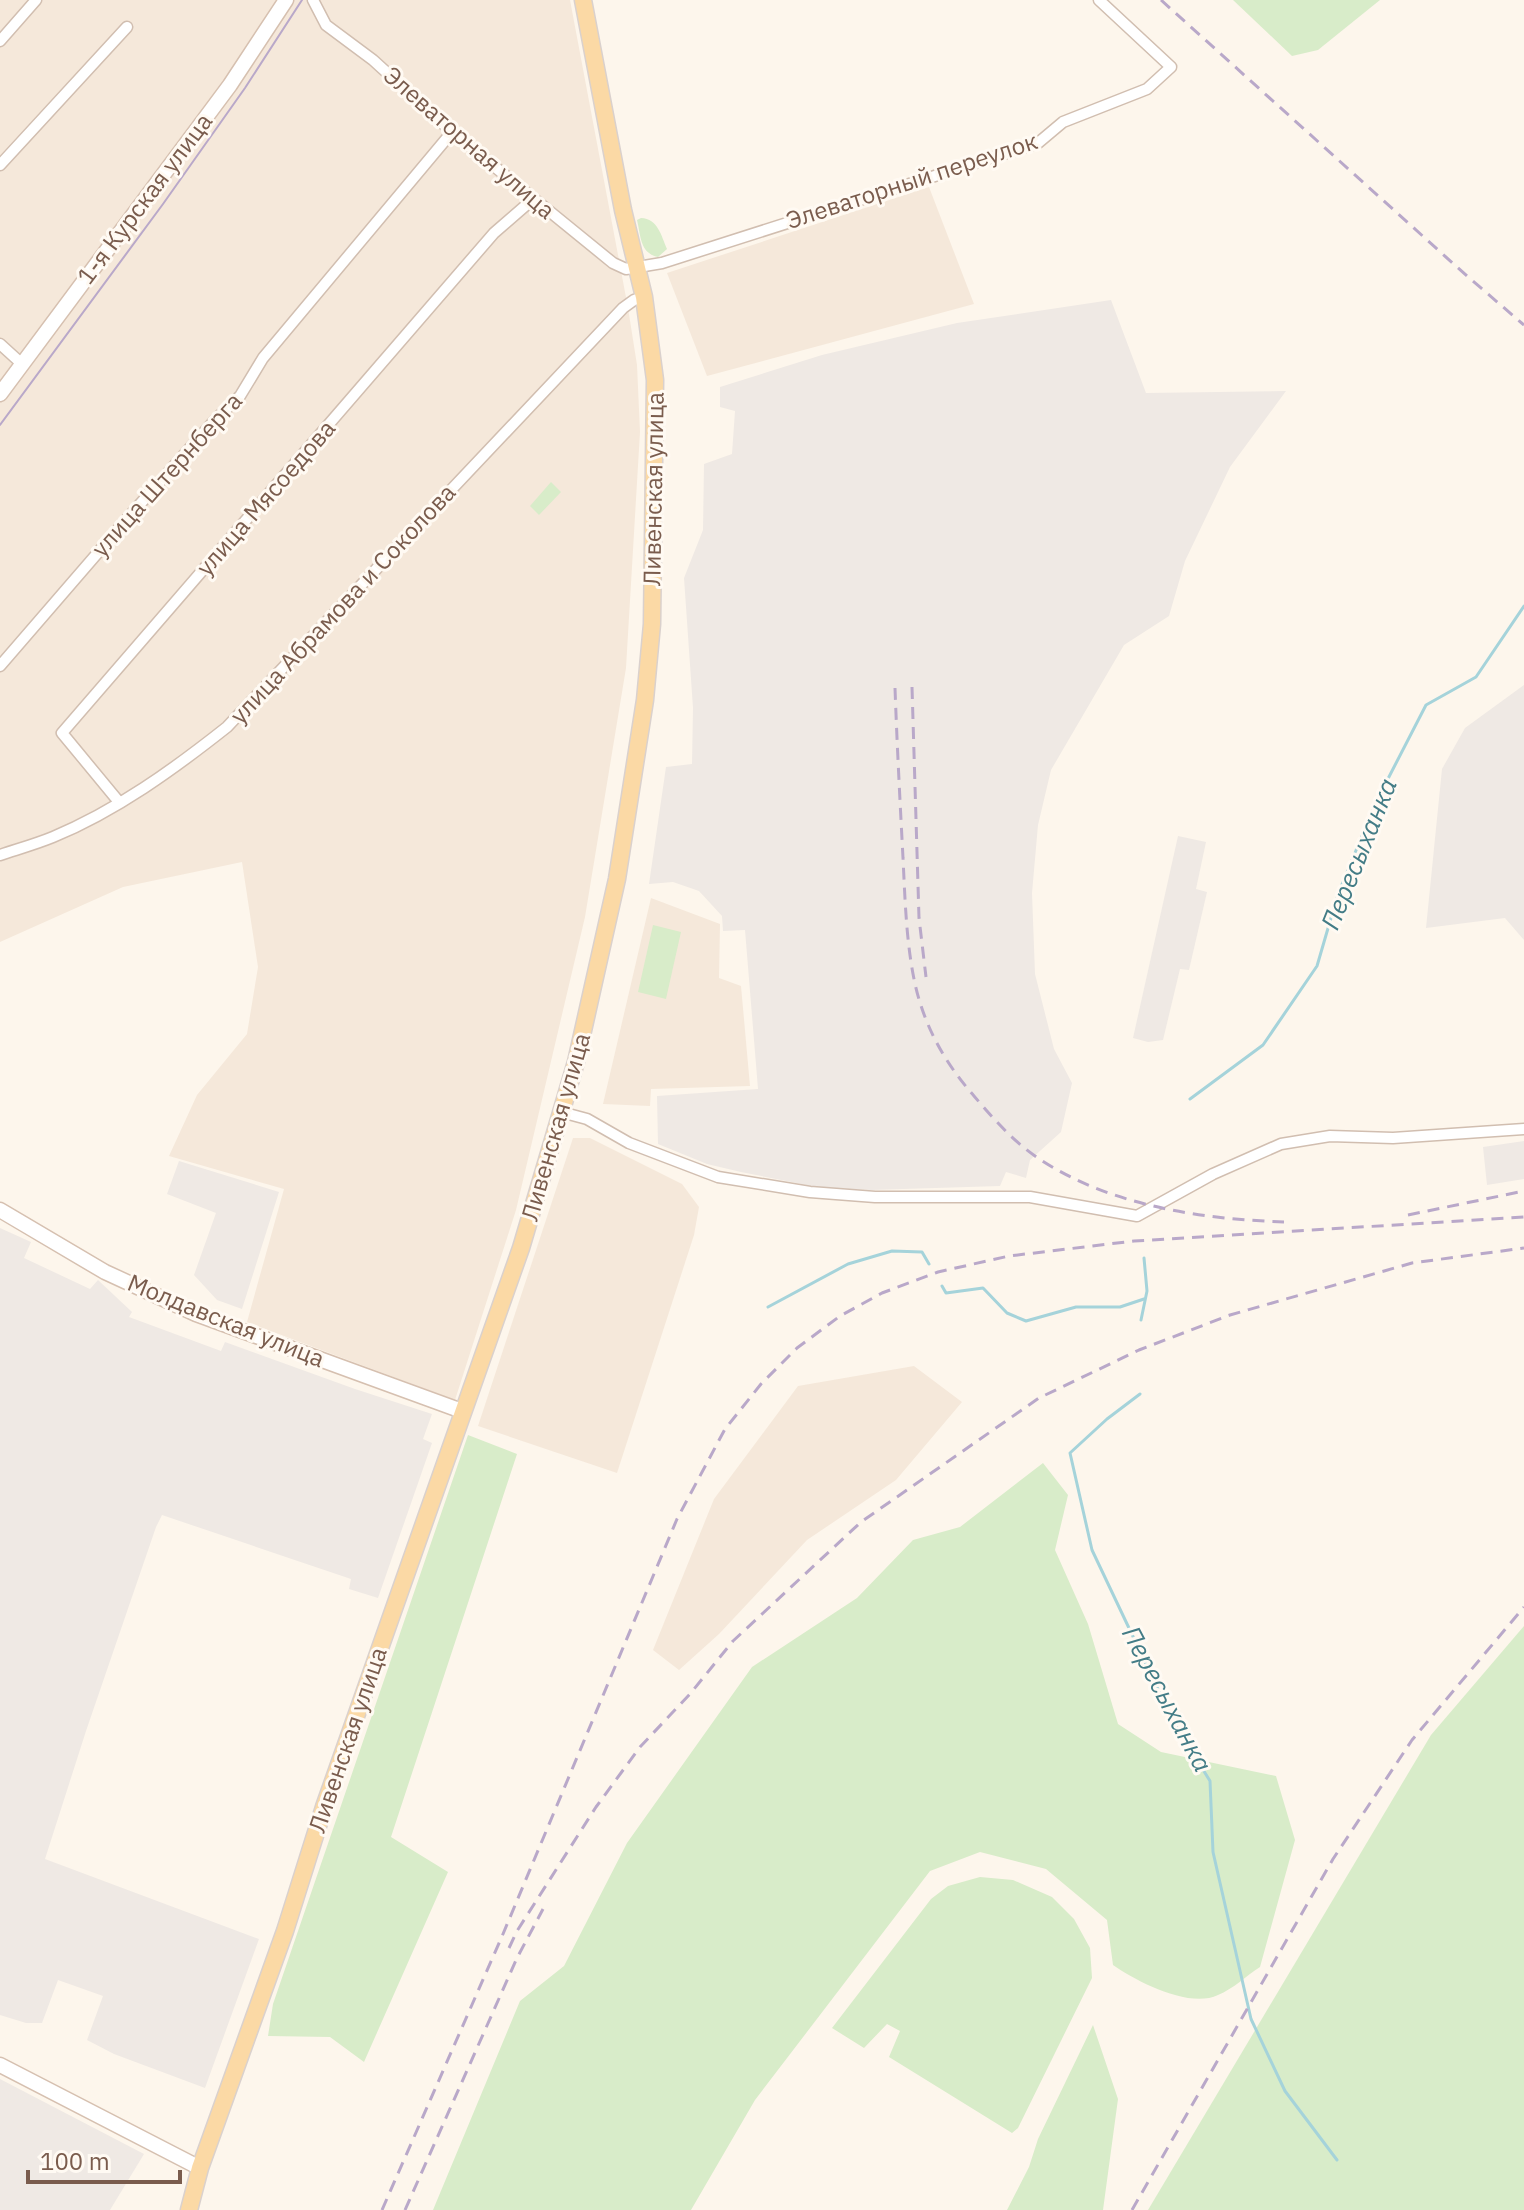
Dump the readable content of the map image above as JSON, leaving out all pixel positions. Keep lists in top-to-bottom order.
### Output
{
  "streets": {
    "main road": ["Ливенская улица"],
    "street": [
      "Элеваторная улица",
      "Элеваторный переулок",
      "1-я Курская улица",
      "улица Штернберга",
      "улица Мясоедова",
      "улица Абрамова и Соколова",
      "Молдавская улица"
    ]
  },
  "crossings": [
    ["Элеваторная улица", "Элеваторный переулок"],
    ["Элеваторная улица", "улица Штернберга"],
    ["Элеваторная улица", "Ливенская улица"],
    ["Элеваторная улица", "улица Мясоедова"],
    ["Элеваторный переулок", "Ливенская улица"],
    ["Ливенская улица", "улица Абрамова и Соколова"],
    ["Ливенская улица", "Молдавская улица"],
    ["улица Мясоедова", "улица Абрамова и Соколова"]
  ],
  "water": ["Пересыханка"],
  "scale_bar": "100 m"
}
